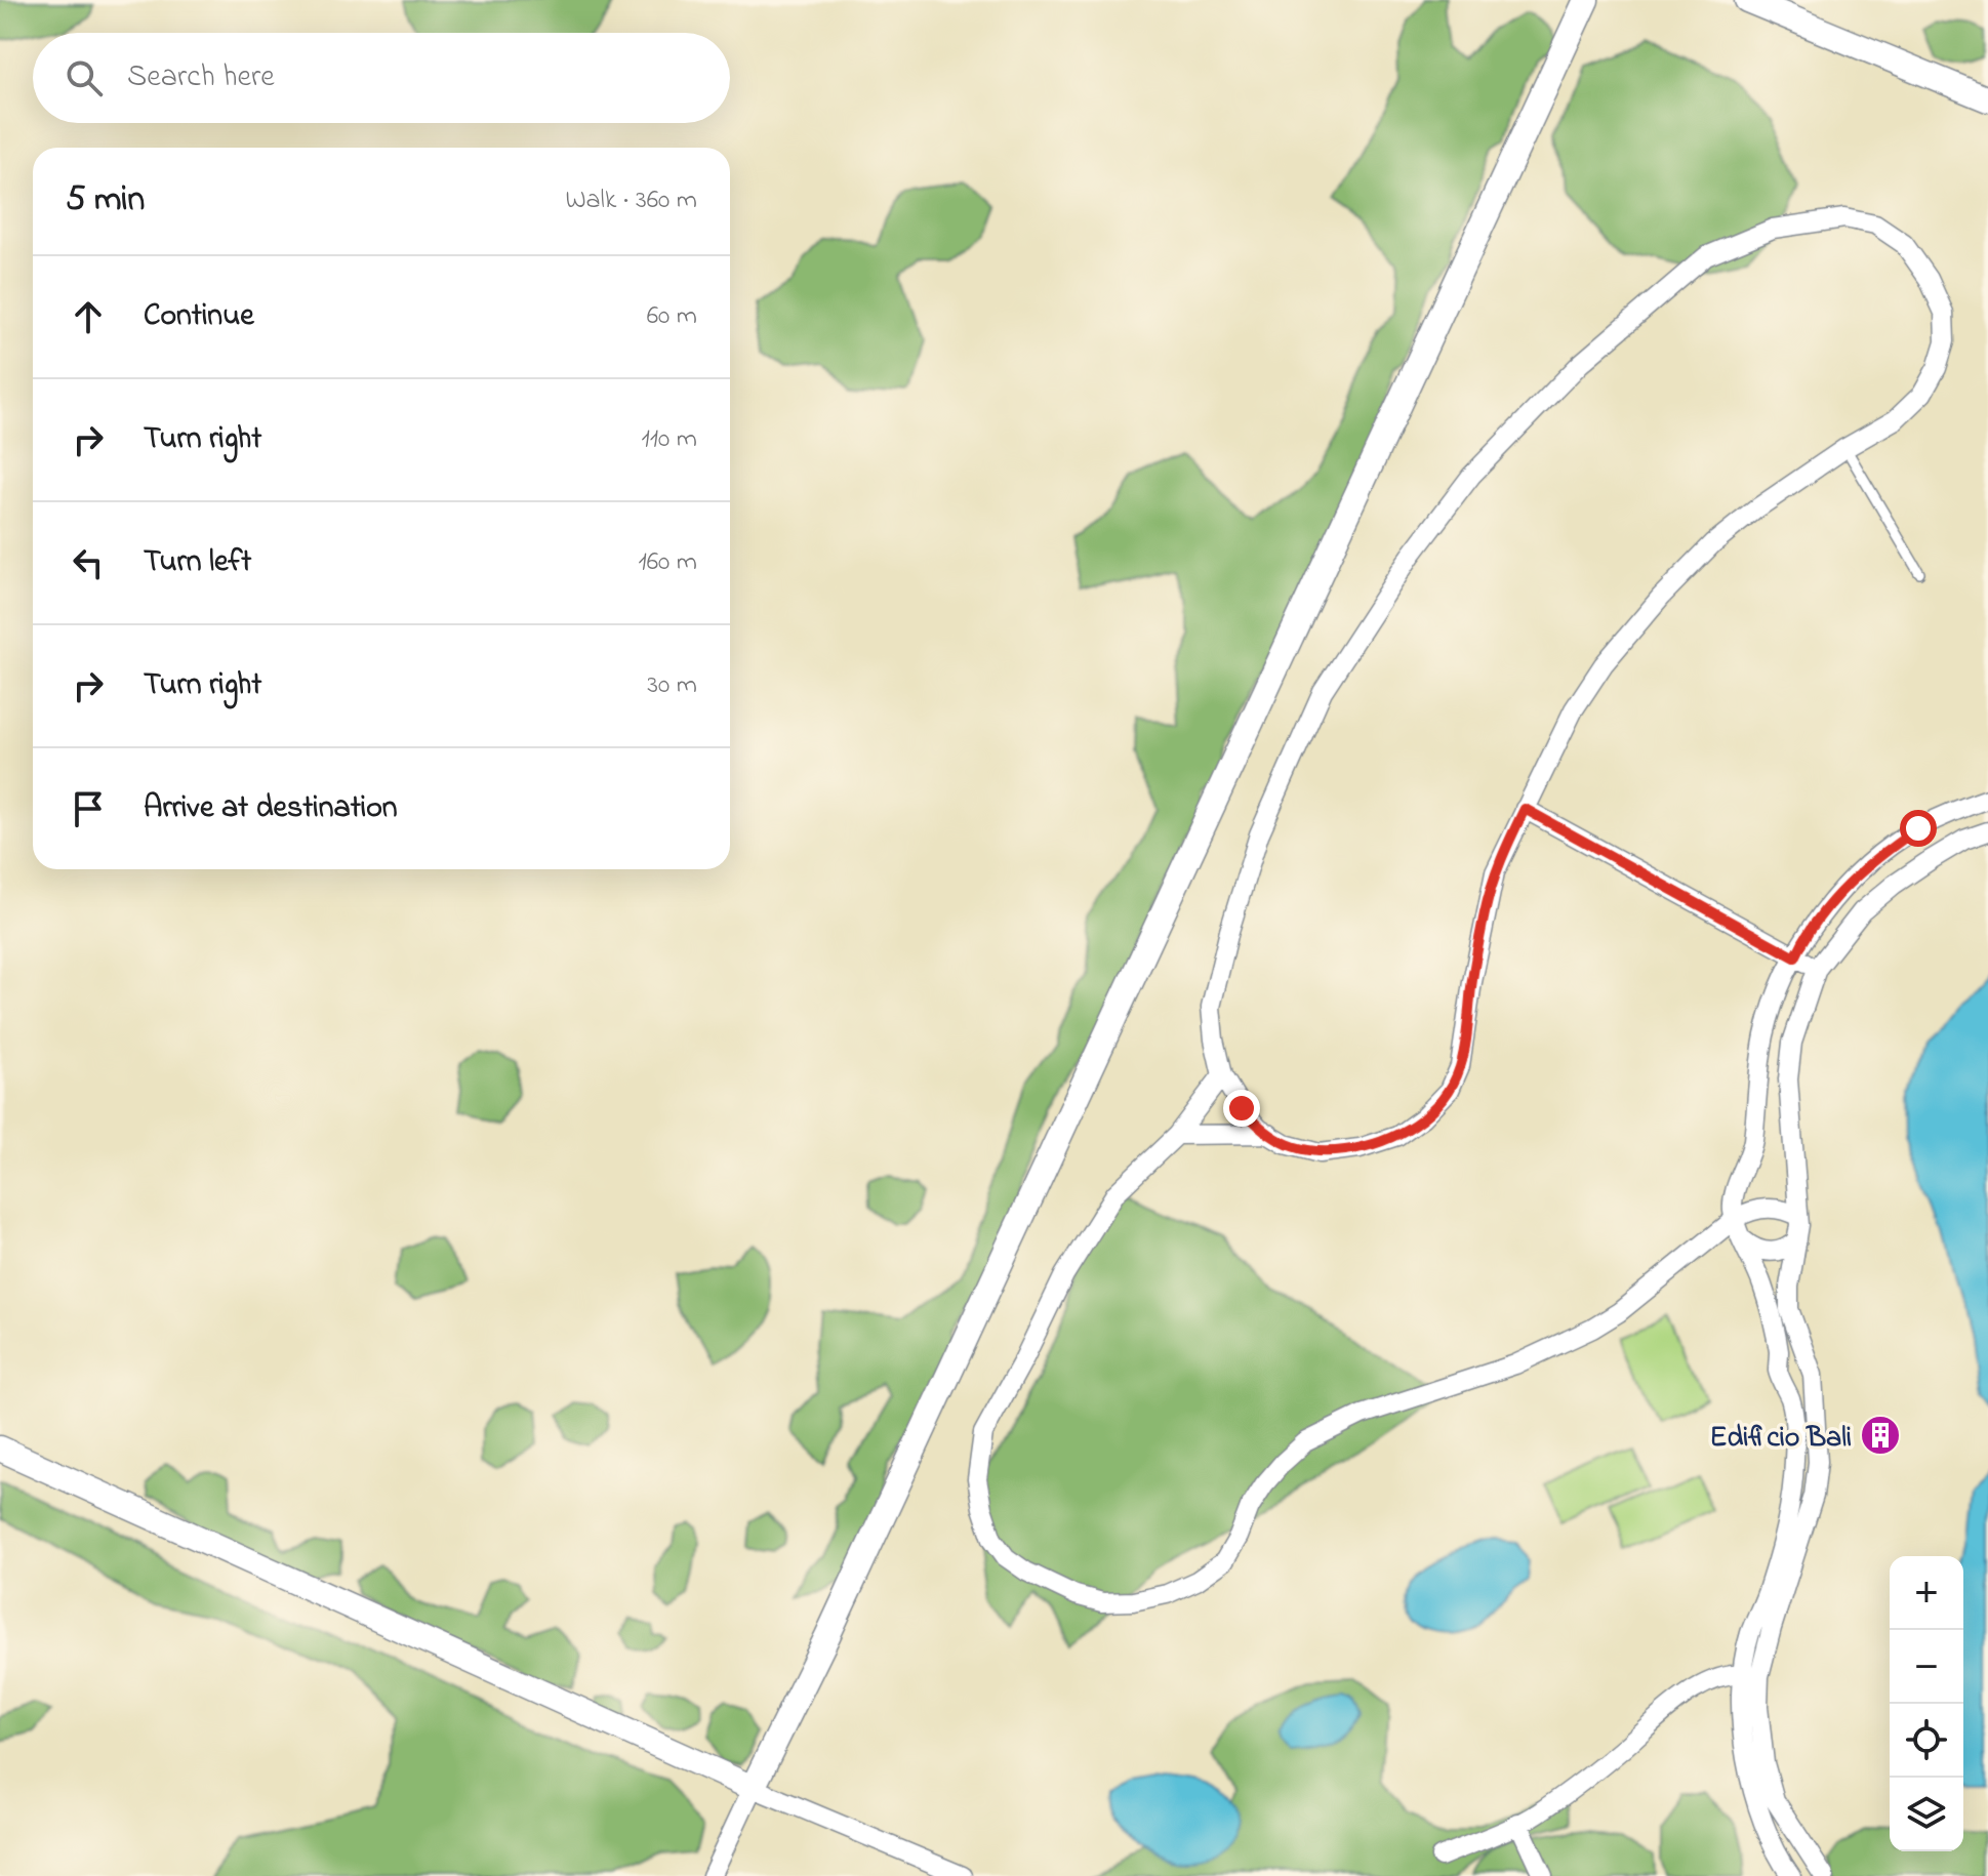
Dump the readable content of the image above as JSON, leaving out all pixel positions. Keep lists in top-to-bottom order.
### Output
{
  "places": {
    "building": ["Edificio Bali"]
  },
  "page": {
    "search": "Search here",
    "heading": ["5 min", "Walk · 360 m"],
    "list": [
      ["Continue", "60 m"],
      ["Turn right", "110 m"],
      ["Turn left", "160 m"],
      ["Turn right", "30 m"],
      "Arrive at destination"
    ],
    "map_buttons": ["+", "−"]
  }
}
